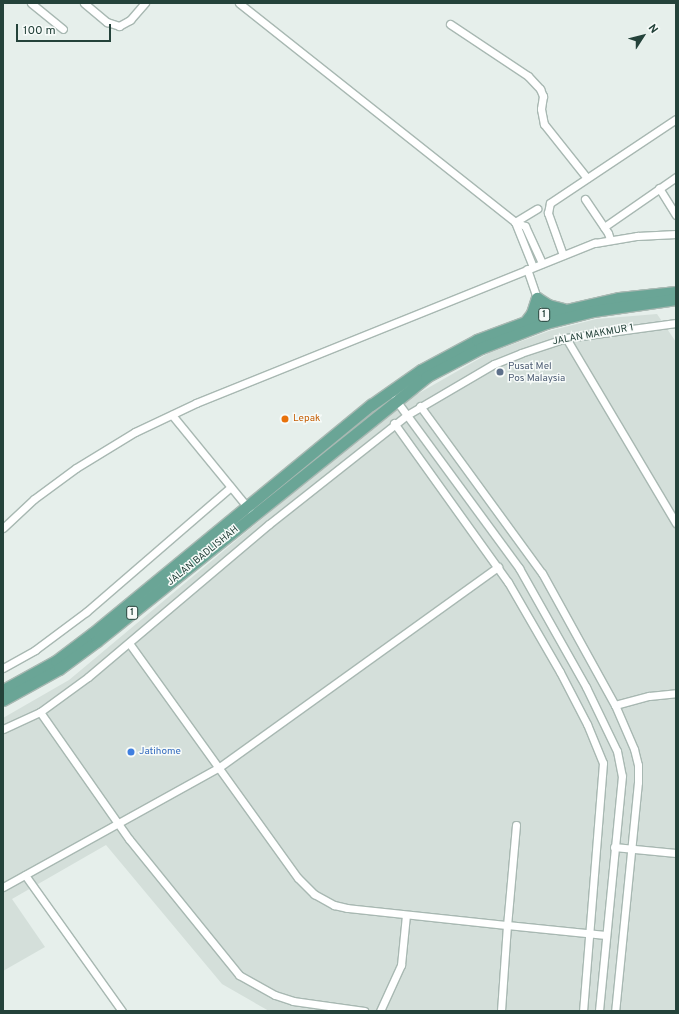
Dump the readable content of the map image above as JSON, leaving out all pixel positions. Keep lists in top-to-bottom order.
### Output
{
  "streets": {
    "main road": ["1", "JALAN BADLISHAH"],
    "street": ["JALAN MAKMUR 1"]
  },
  "crossings": [
    ["1", "JALAN BADLISHAH"]
  ],
  "places": ["Pusat Mel Pos Malaysia", "Lepak", "Jatihome"],
  "scale_bar": "100 m",
  "north": "top right"
}
